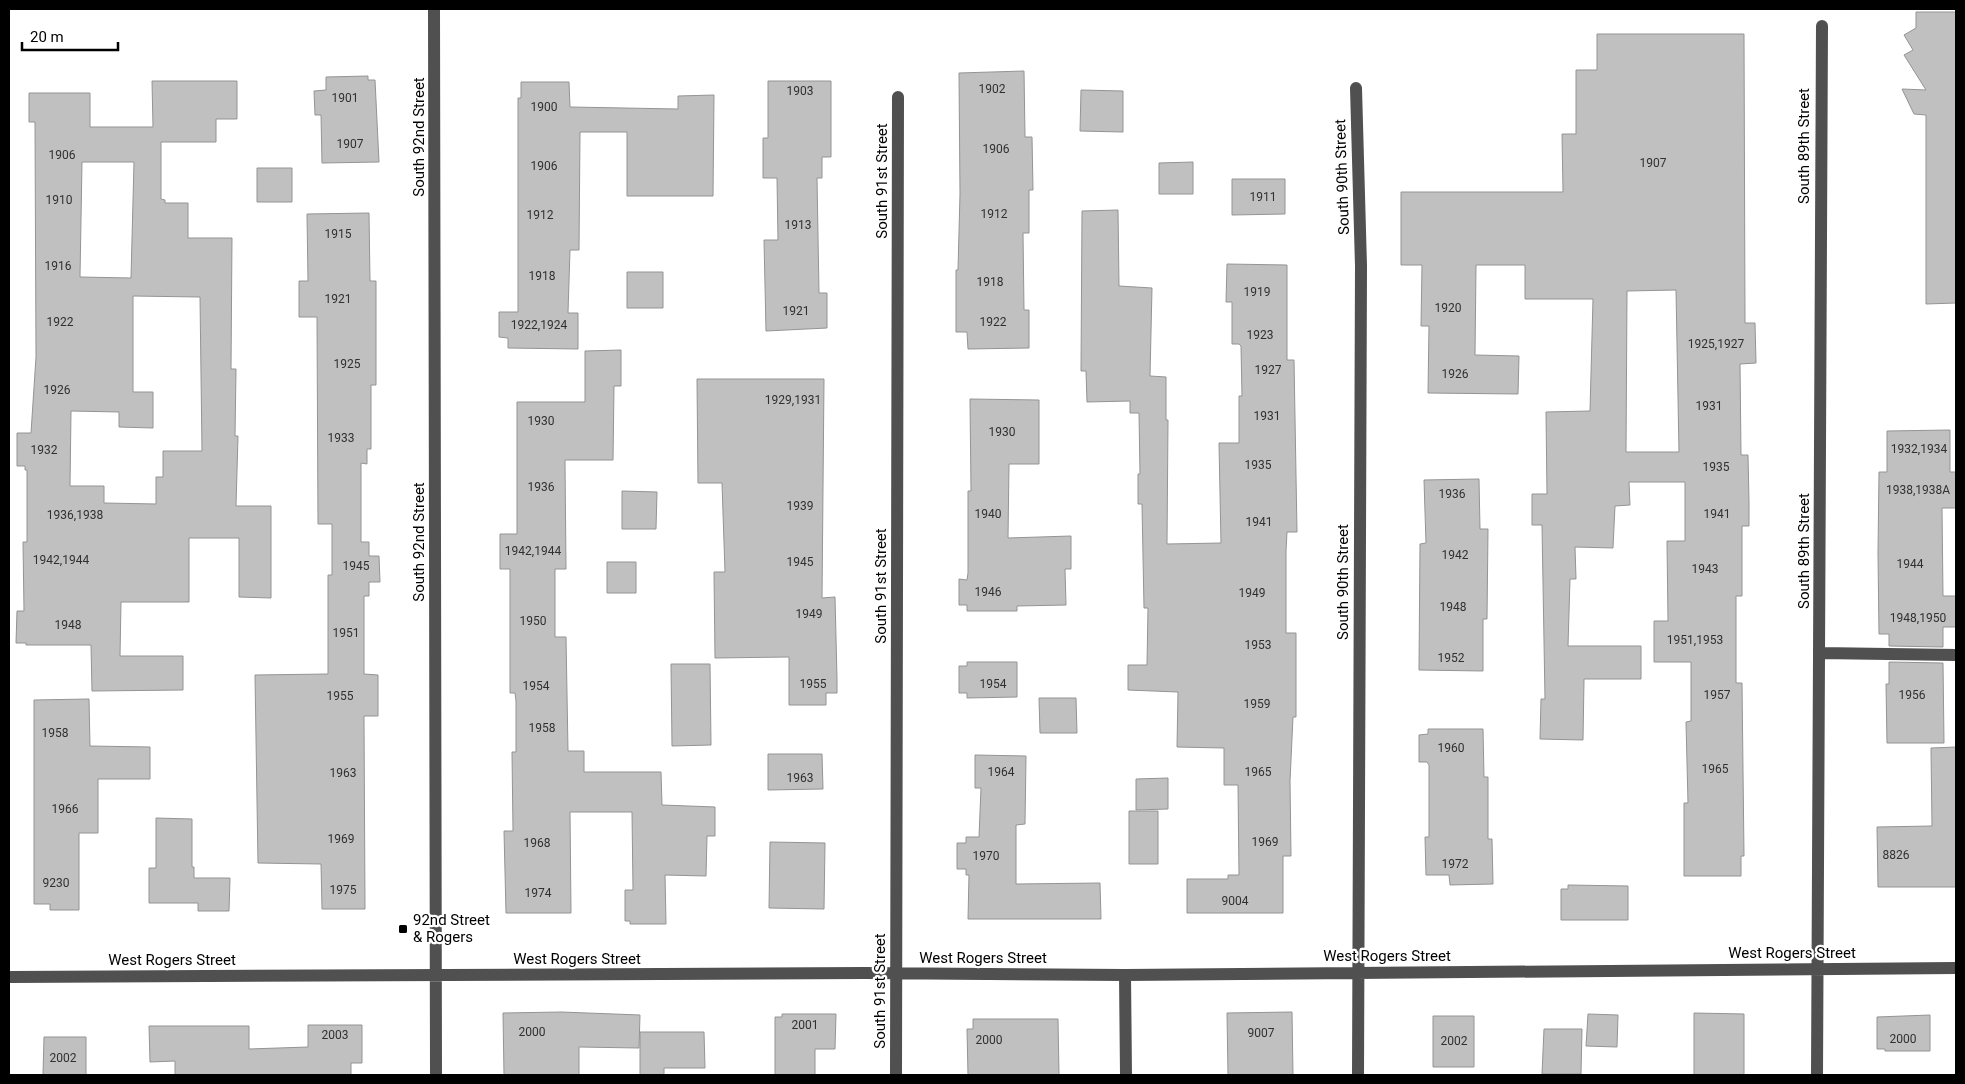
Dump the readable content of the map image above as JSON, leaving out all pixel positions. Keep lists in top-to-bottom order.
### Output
{
  "streets": {
    "street": [
      "South 92nd Street",
      "South 89th Street",
      "South 90th Street",
      "South 91st Street",
      "West Rogers Street"
    ]
  },
  "crossings": [
    ["South 92nd Street", "West Rogers Street"],
    ["South 89th Street", "West Rogers Street"],
    ["South 90th Street", "West Rogers Street"],
    ["South 91st Street", "West Rogers Street"]
  ],
  "places": {
    "transit": ["92nd Street & Rogers"]
  },
  "house_numbers": [
    "1902",
    "1903",
    "1901",
    "1900",
    "1907",
    "1906",
    "1906",
    "1907",
    "1906",
    "1911",
    "1910",
    "1912",
    "1912",
    "1913",
    "1915",
    "1916",
    "1918",
    "1918",
    "1919",
    "1921",
    "1920",
    "1921",
    "1922",
    "1922",
    "1922,1924",
    "1923",
    "1925,1927",
    "1925",
    "1927",
    "1926",
    "1926",
    "1929,1931",
    "1931",
    "1931",
    "1930",
    "1930",
    "1933",
    "1932,1934",
    "1932",
    "1935",
    "1935",
    "1936",
    "1938,1938A",
    "1936",
    "1939",
    "1940",
    "1941",
    "1936,1938",
    "1941",
    "1942,1944",
    "1942",
    "1942,1944",
    "1945",
    "1944",
    "1945",
    "1943",
    "1946",
    "1949",
    "1948",
    "1949",
    "1948,1950",
    "1950",
    "1948",
    "1951",
    "1951,1953",
    "1953",
    "1952",
    "1955",
    "1954",
    "1954",
    "1957",
    "1956",
    "1955",
    "1959",
    "1958",
    "1958",
    "1960",
    "1965",
    "1964",
    "1965",
    "1963",
    "1963",
    "1966",
    "1969",
    "1969",
    "1968",
    "8826",
    "1970",
    "1972",
    "9230",
    "1975",
    "1974",
    "9004",
    "2001",
    "2000",
    "9007",
    "2003",
    "2000",
    "2000",
    "2002",
    "2002"
  ],
  "scale_bar": "20 m"
}
